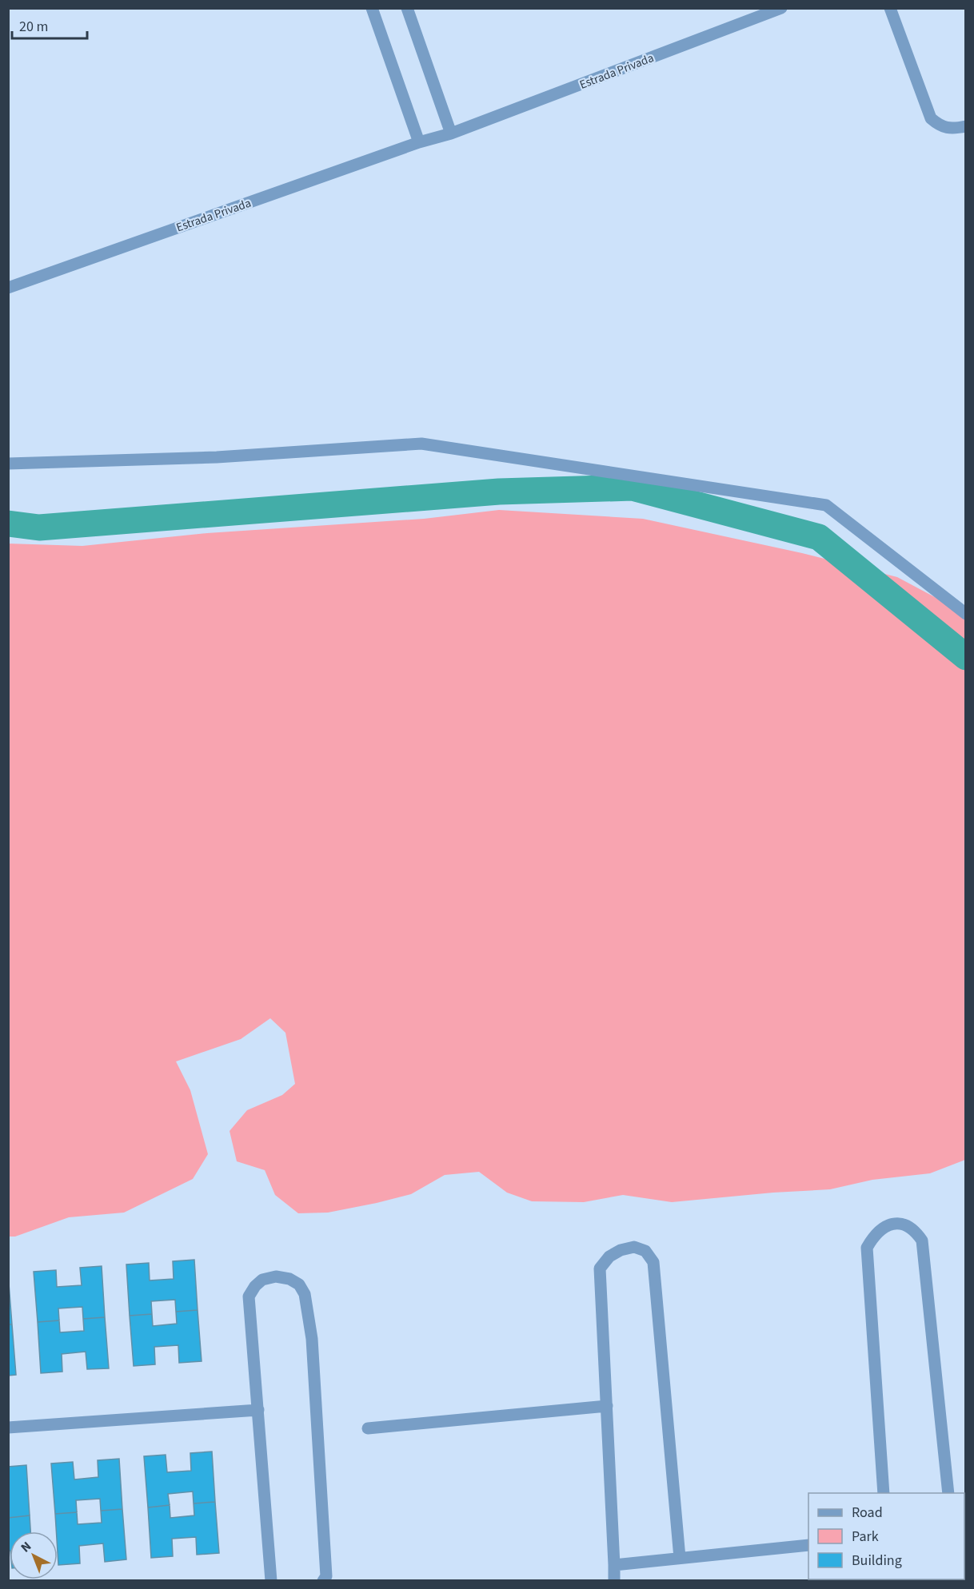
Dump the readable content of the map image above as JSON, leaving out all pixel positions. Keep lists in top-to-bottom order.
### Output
{
  "streets": {
    "street": ["Estrada Privada"]
  },
  "legend": ["Road", "Park", "Building"],
  "scale_bar": "20 m",
  "north": "top left"
}
